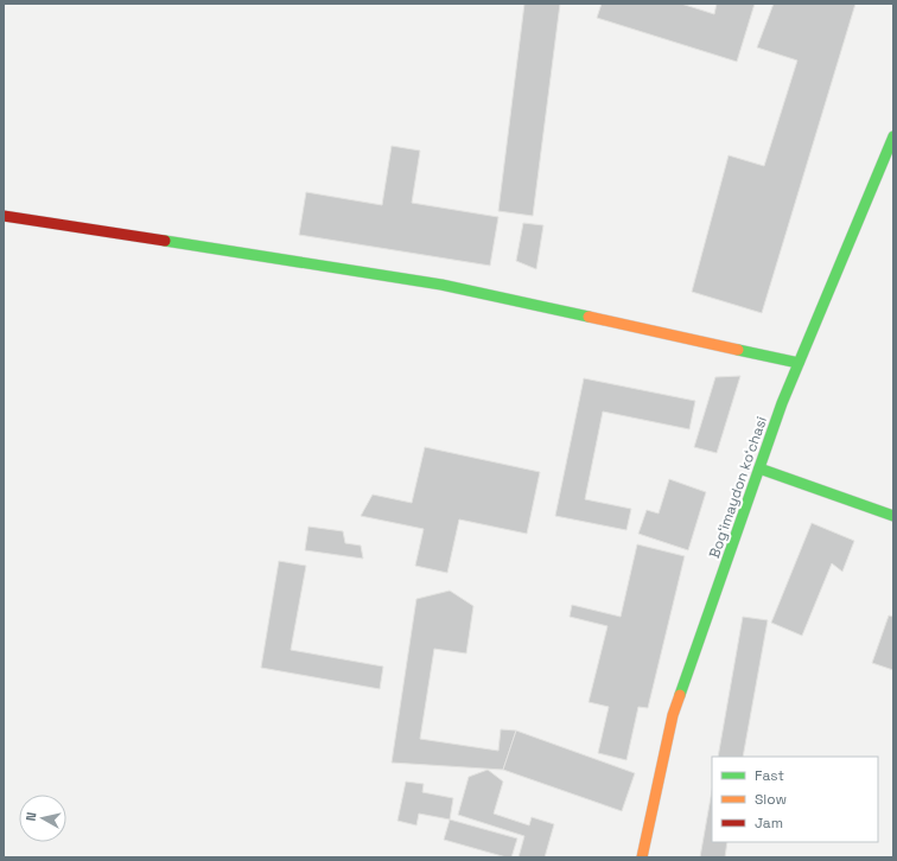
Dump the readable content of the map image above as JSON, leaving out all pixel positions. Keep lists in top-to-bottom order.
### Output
{
  "streets": {
    "street": ["Bogʻimaydon koʻchasi"]
  },
  "legend": ["Fast", "Slow", "Jam"],
  "north": "left"
}
